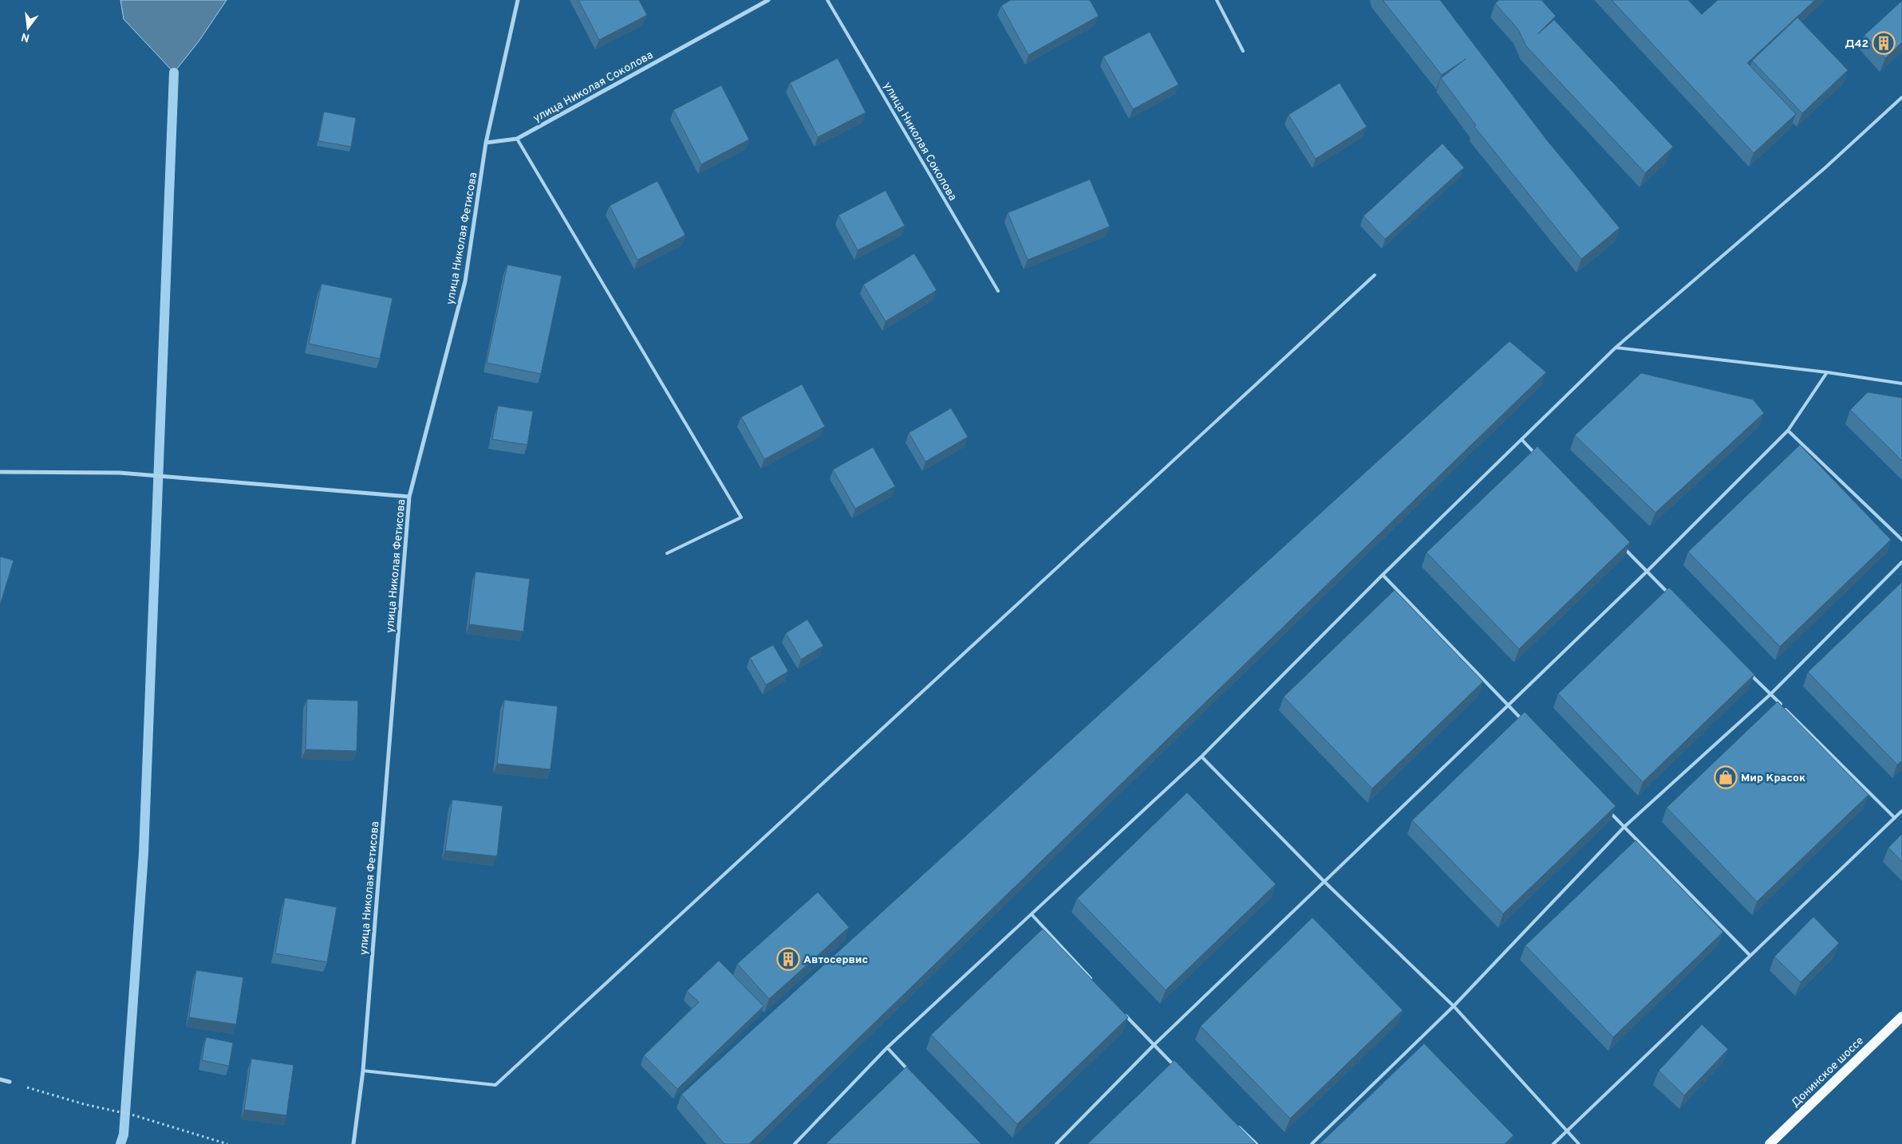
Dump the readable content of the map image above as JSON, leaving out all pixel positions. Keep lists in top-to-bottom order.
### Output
{
  "streets": {
    "main road": ["Донинское шоссе"],
    "street": ["улица Николая Соколова", "улица Николая Фетисова"]
  },
  "crossings": [
    ["улица Николая Соколова", "улица Николая Фетисова"]
  ],
  "places": {
    "building": ["Д42", "Автосервис"],
    "shop": ["Мир Красок"]
  },
  "north": "bottom"
}
